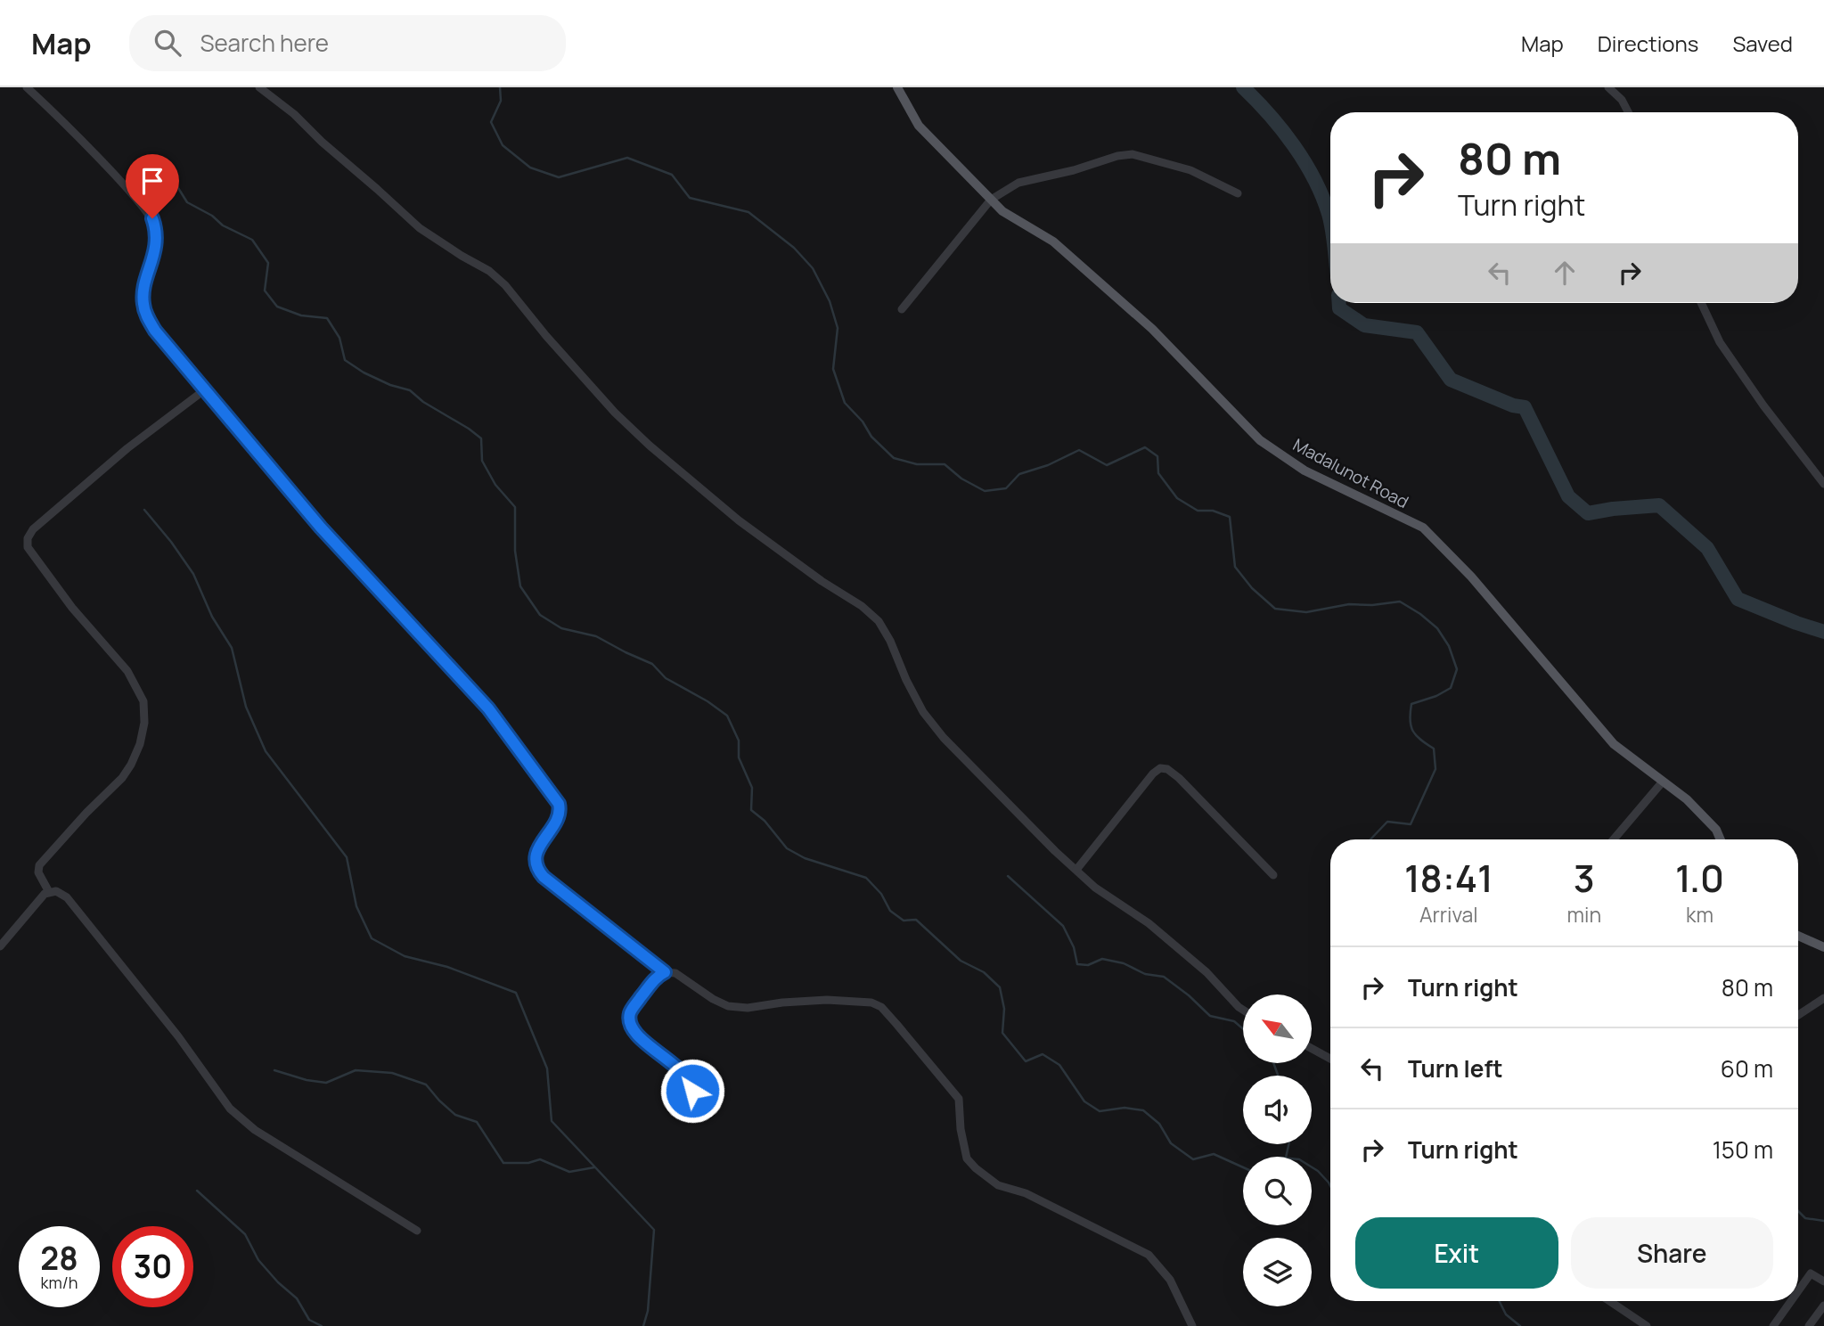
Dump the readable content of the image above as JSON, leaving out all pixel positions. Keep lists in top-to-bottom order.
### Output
{
  "streets": {
    "main road": ["Madalunot Road"]
  },
  "north": "top left",
  "page": {
    "header": "Map",
    "search": "Search here",
    "nav": ["Map", "Directions", "Saved"],
    "turn": ["80 m", "Turn right"],
    "eta": [
      "18:41",
      "Arrival",
      "3",
      "min",
      "1.0",
      "km"
    ],
    "list": [
      {
        "name": "Turn right",
        "value": "80 m"
      },
      {
        "name": "Turn left",
        "value": "60 m"
      },
      {
        "name": "Turn right",
        "value": "150 m"
      }
    ],
    "buttons": ["Exit", "Share"],
    "speed": "28 km/h",
    "limit": "30"
  }
}
